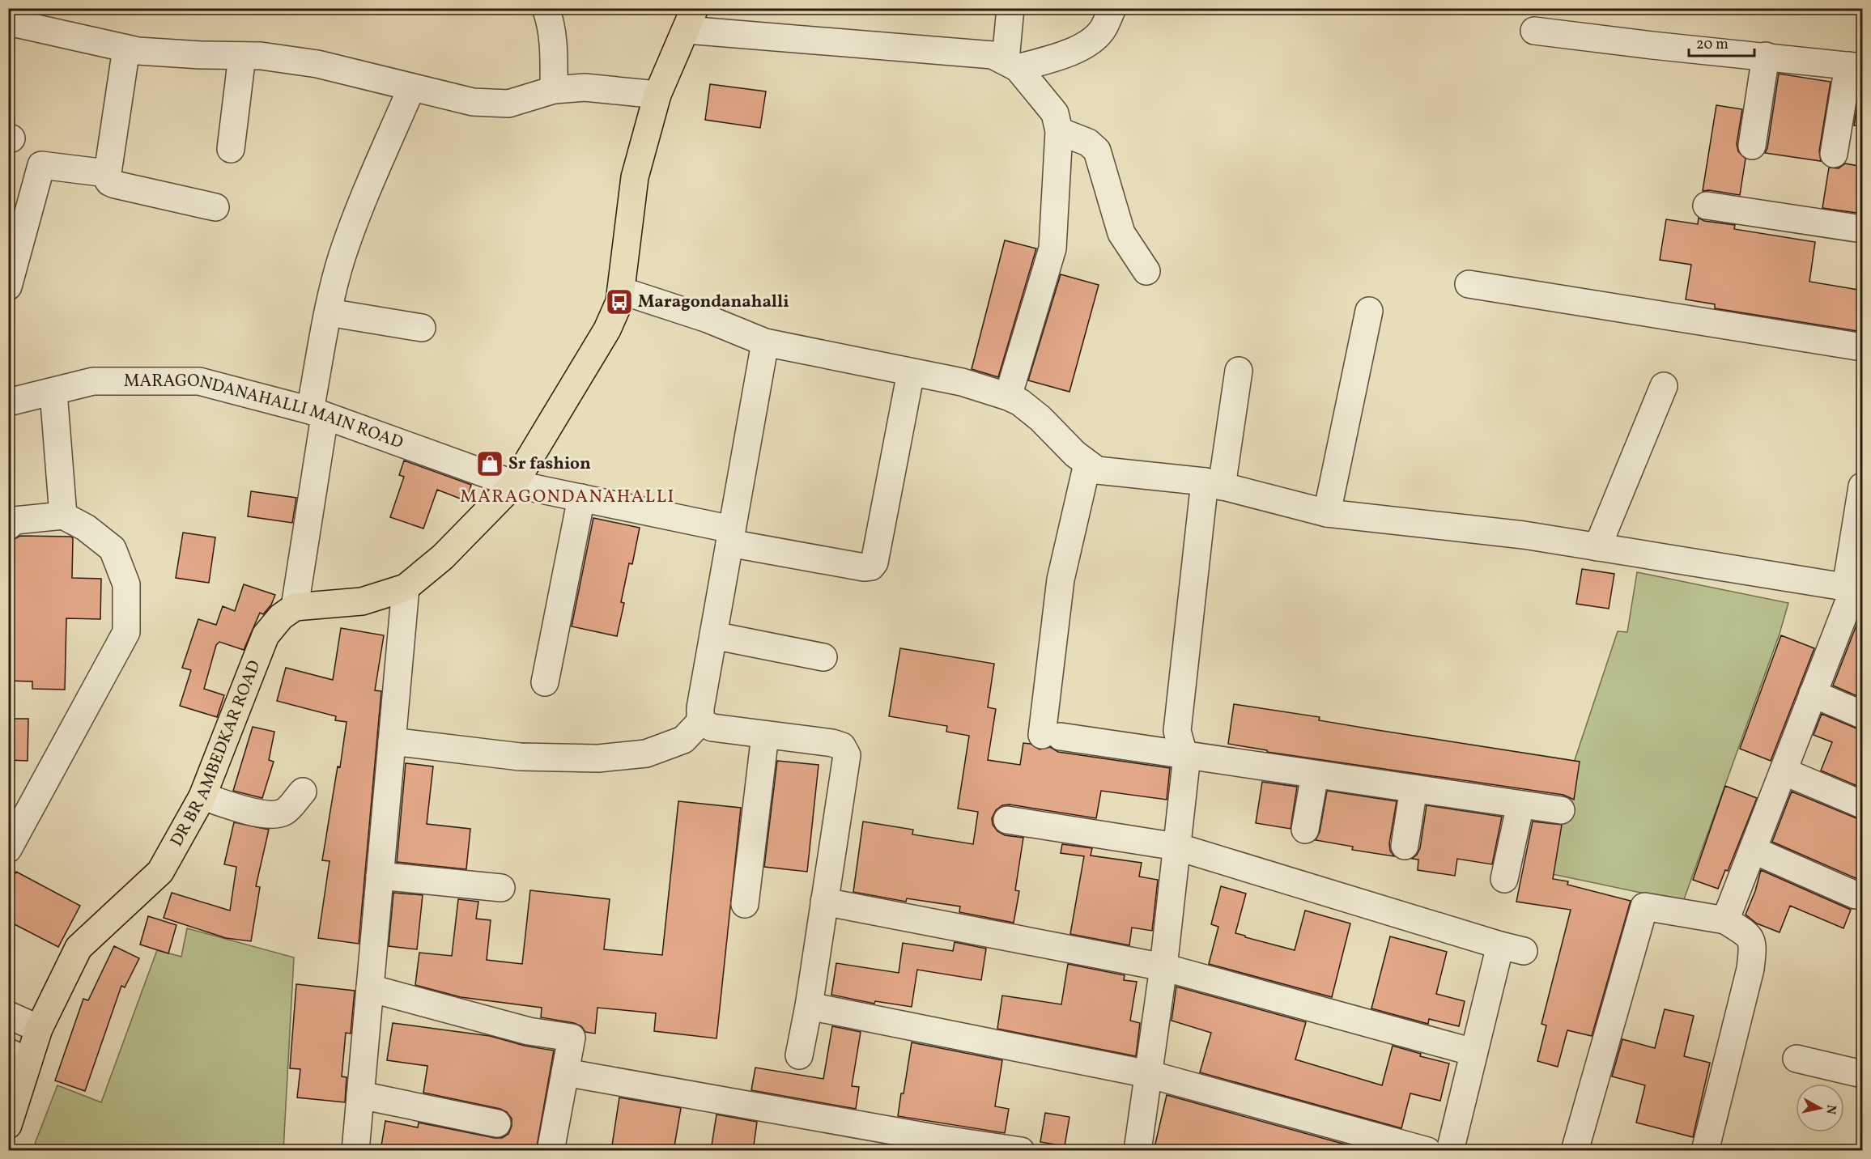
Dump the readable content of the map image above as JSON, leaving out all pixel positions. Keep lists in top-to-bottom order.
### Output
{
  "streets": {
    "main road": ["DR BR AMBEDKAR ROAD"],
    "street": ["MARAGONDANAHALLI MAIN ROAD"]
  },
  "districts": ["MARAGONDANAHALLI"],
  "places": {
    "bus stop": ["Maragondanahalli"],
    "shop": ["Sr fashion"]
  },
  "scale_bar": "20 m",
  "north": "right"
}
